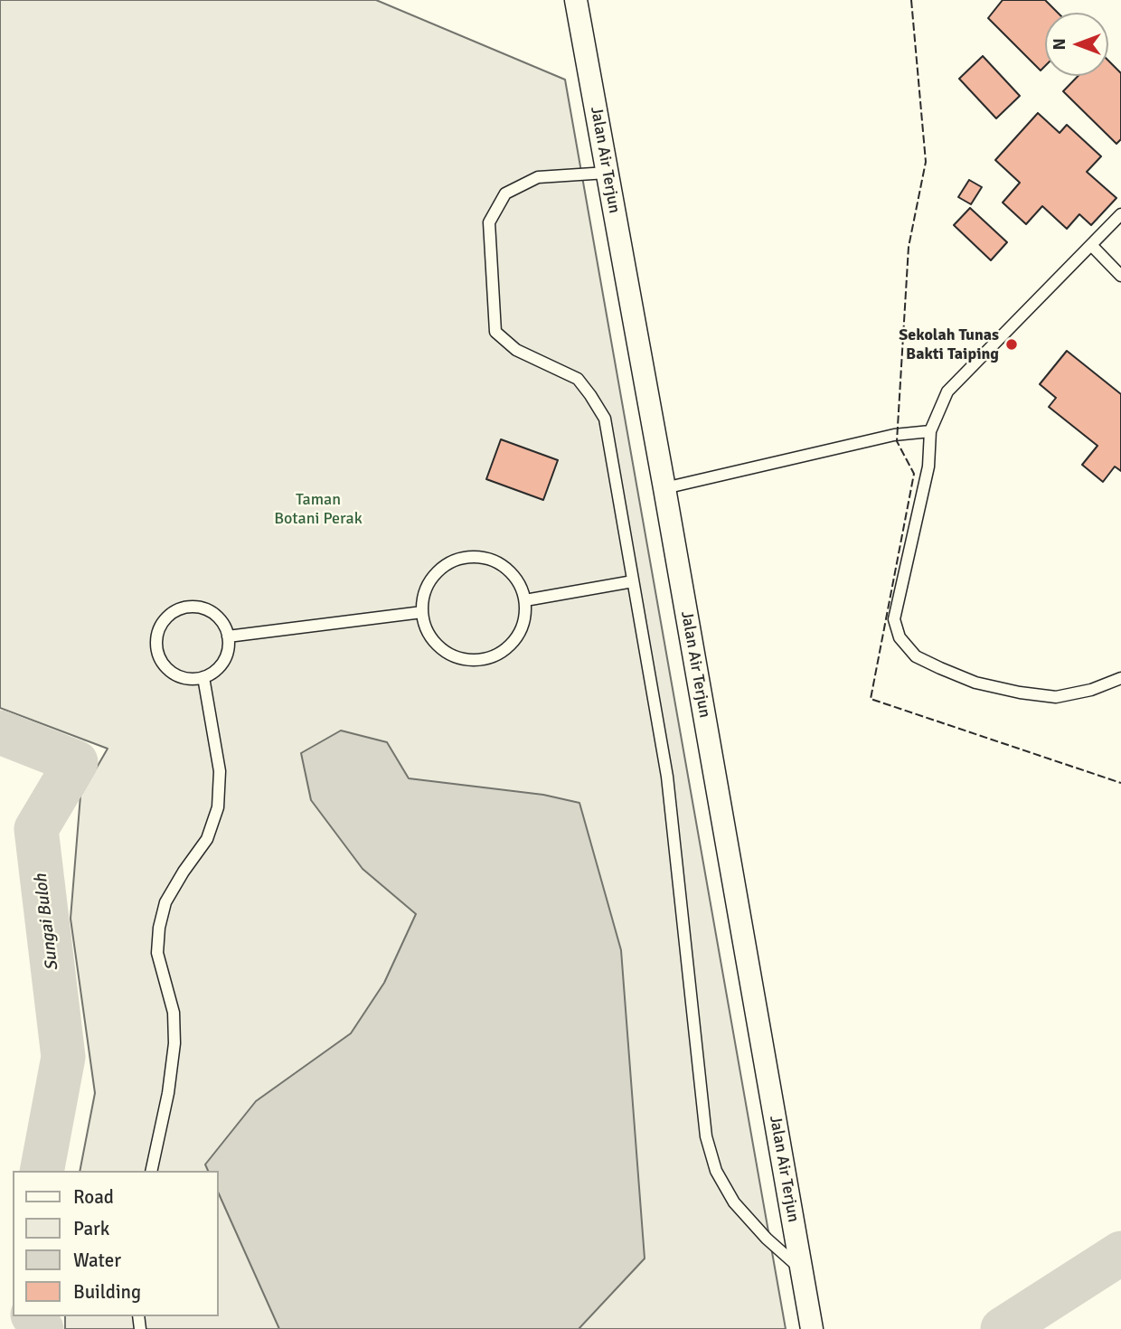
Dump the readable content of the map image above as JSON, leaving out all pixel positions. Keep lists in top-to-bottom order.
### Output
{
  "streets": {
    "street": ["Jalan Air Terjun"]
  },
  "water": ["Sungai Buloh"],
  "parks": ["Taman Botani Perak"],
  "places": ["Sekolah Tunas Bakti Taiping"],
  "legend": [
    "Road",
    "Park",
    "Water",
    "Building"
  ],
  "north": "left"
}
